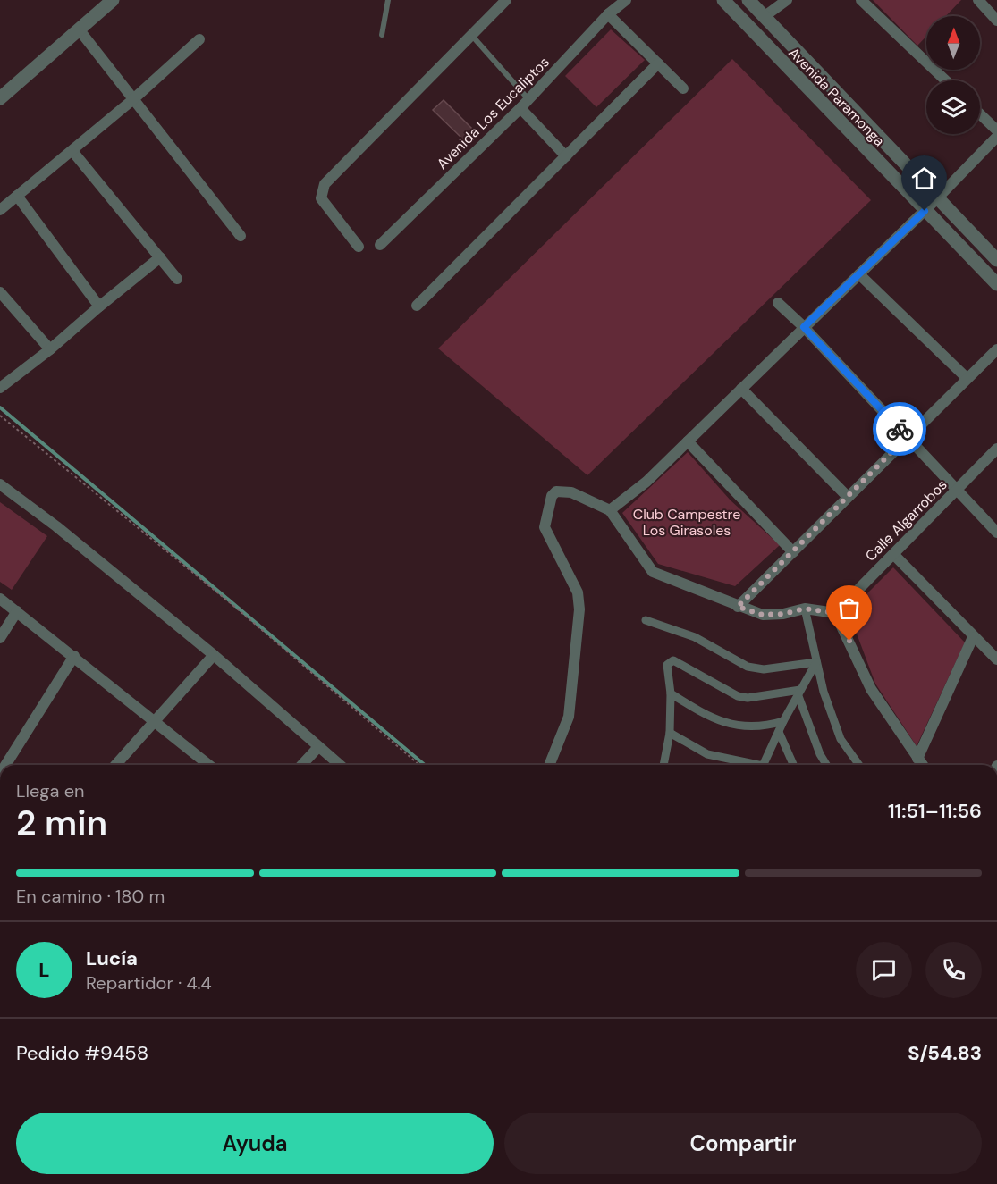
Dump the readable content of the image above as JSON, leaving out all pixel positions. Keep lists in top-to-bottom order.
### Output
{
  "streets": {
    "street": ["Avenida Paramonga", "Avenida Los Eucaliptos", "Calle Algarrobos"]
  },
  "parks": ["Club Campestre Los Girasoles"],
  "north": "top",
  "page": {
    "heading": ["2 min", "Llega en", "11:51–11:56"],
    "panel": [
      "Lucía",
      "Repartidor · 4.4",
      "Pedido #9458",
      "S/54.83"
    ],
    "bar": "En camino · 180 m",
    "round": "L",
    "buttons": ["Ayuda", "Compartir"]
  }
}
